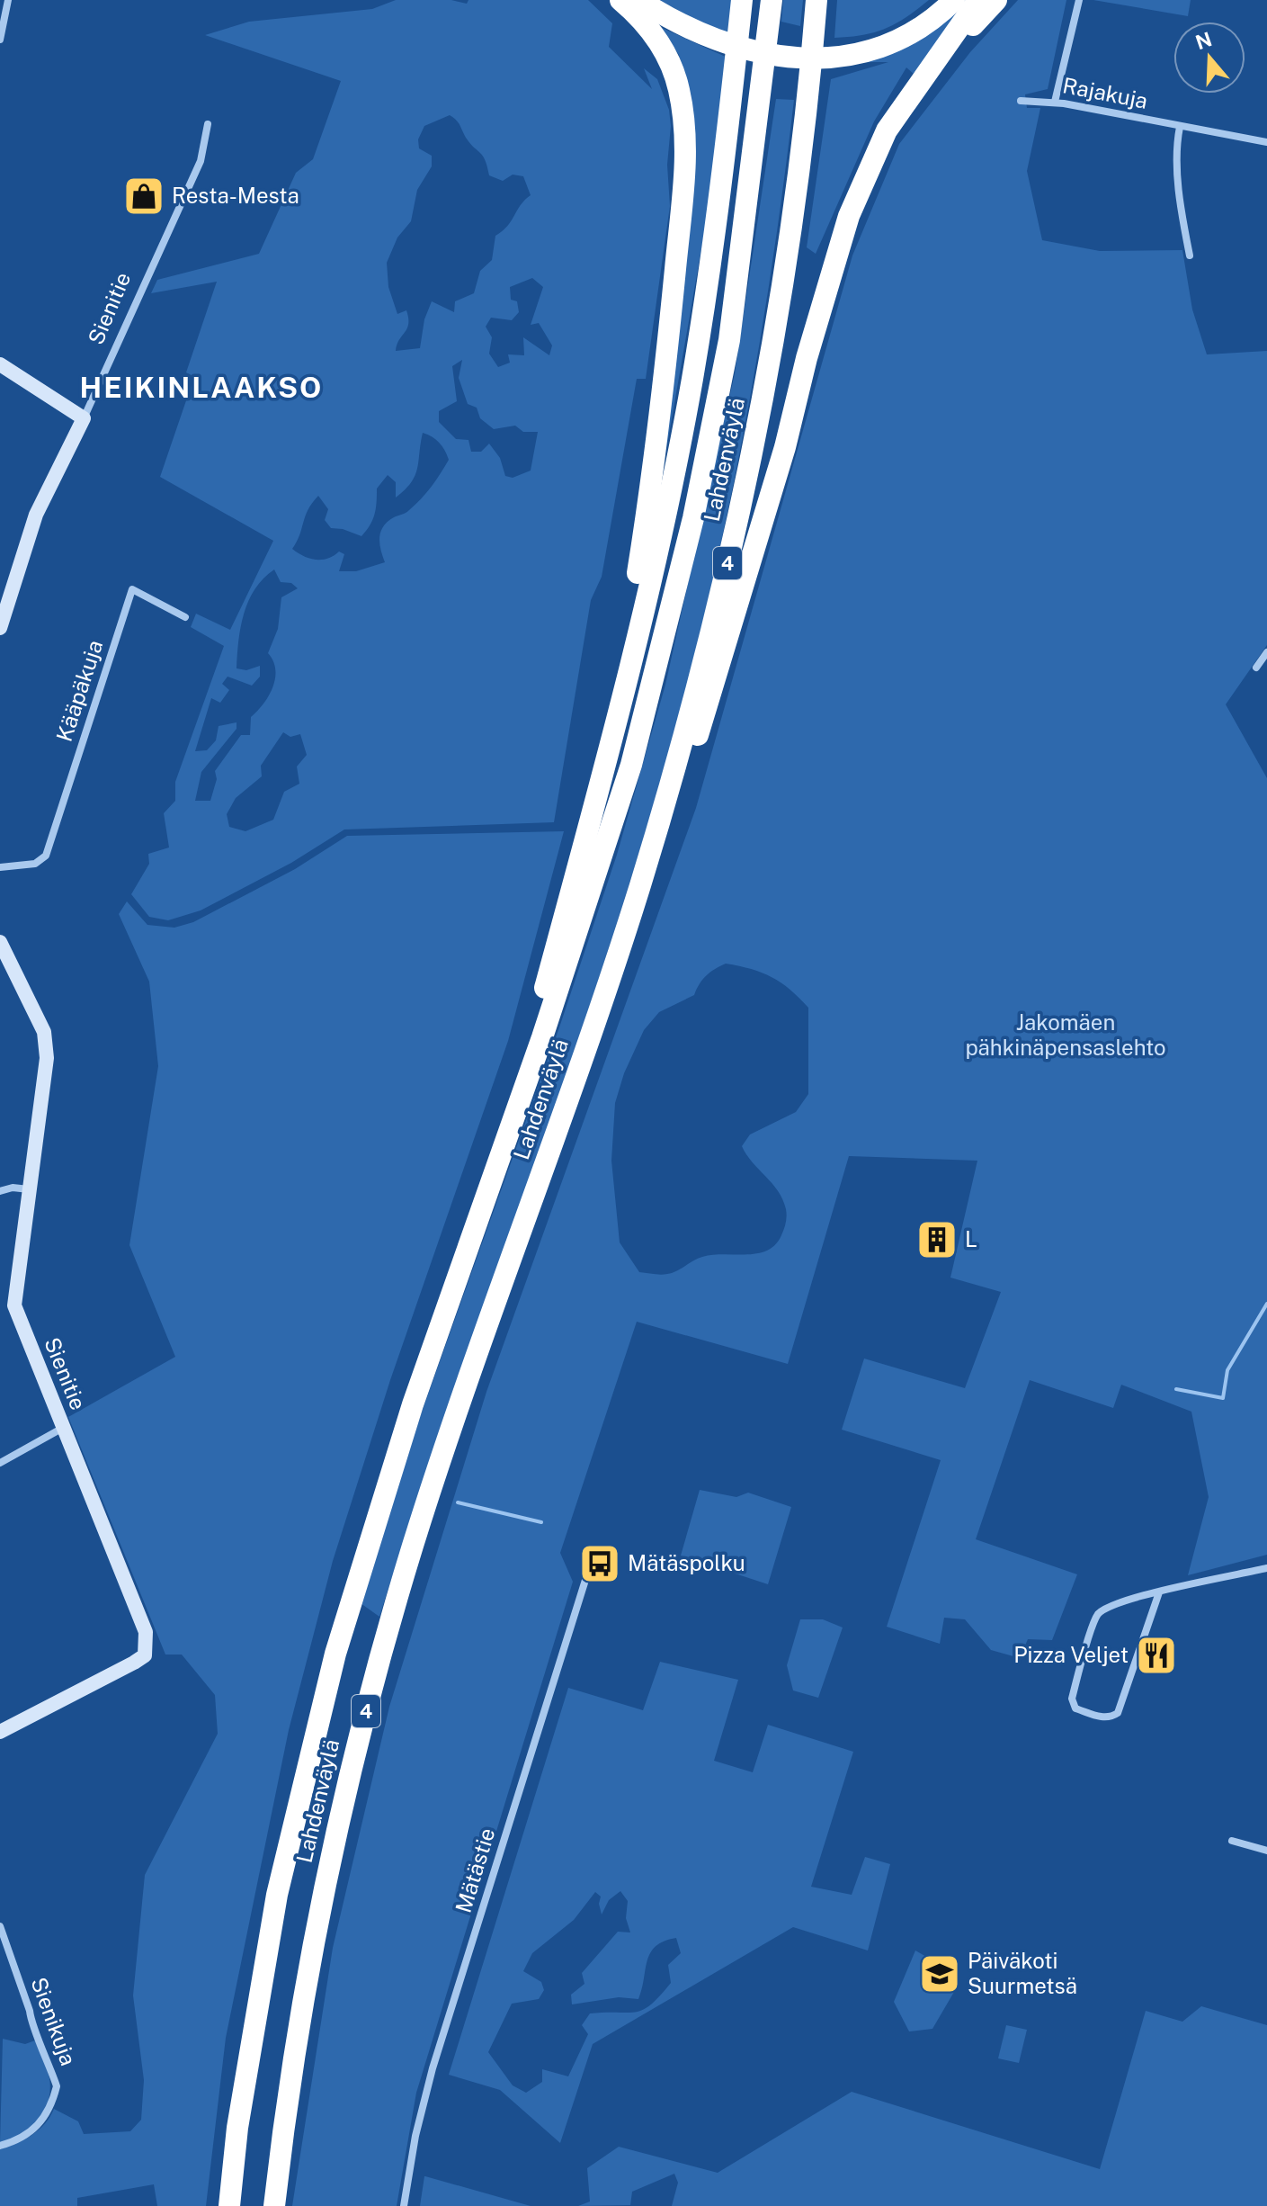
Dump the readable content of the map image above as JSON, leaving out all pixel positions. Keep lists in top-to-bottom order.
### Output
{
  "streets": {
    "highway": ["Lahdenväylä", "4"],
    "street": [
      "Rajakuja",
      "Sienitie",
      "Kääpäkuja",
      "Mätästie",
      "Sienikuja"
    ]
  },
  "districts": ["HEIKINLAAKSO"],
  "parks": ["Jakomäen pähkinäpensaslehto"],
  "places": {
    "shop": ["Resta-Mesta"],
    "building": ["L"],
    "bus stop": ["Mätäspolku"],
    "restaurant": ["Pizza Veljet"],
    "school or university": ["Päiväkoti Suurmetsä"]
  },
  "north": "top"
}
